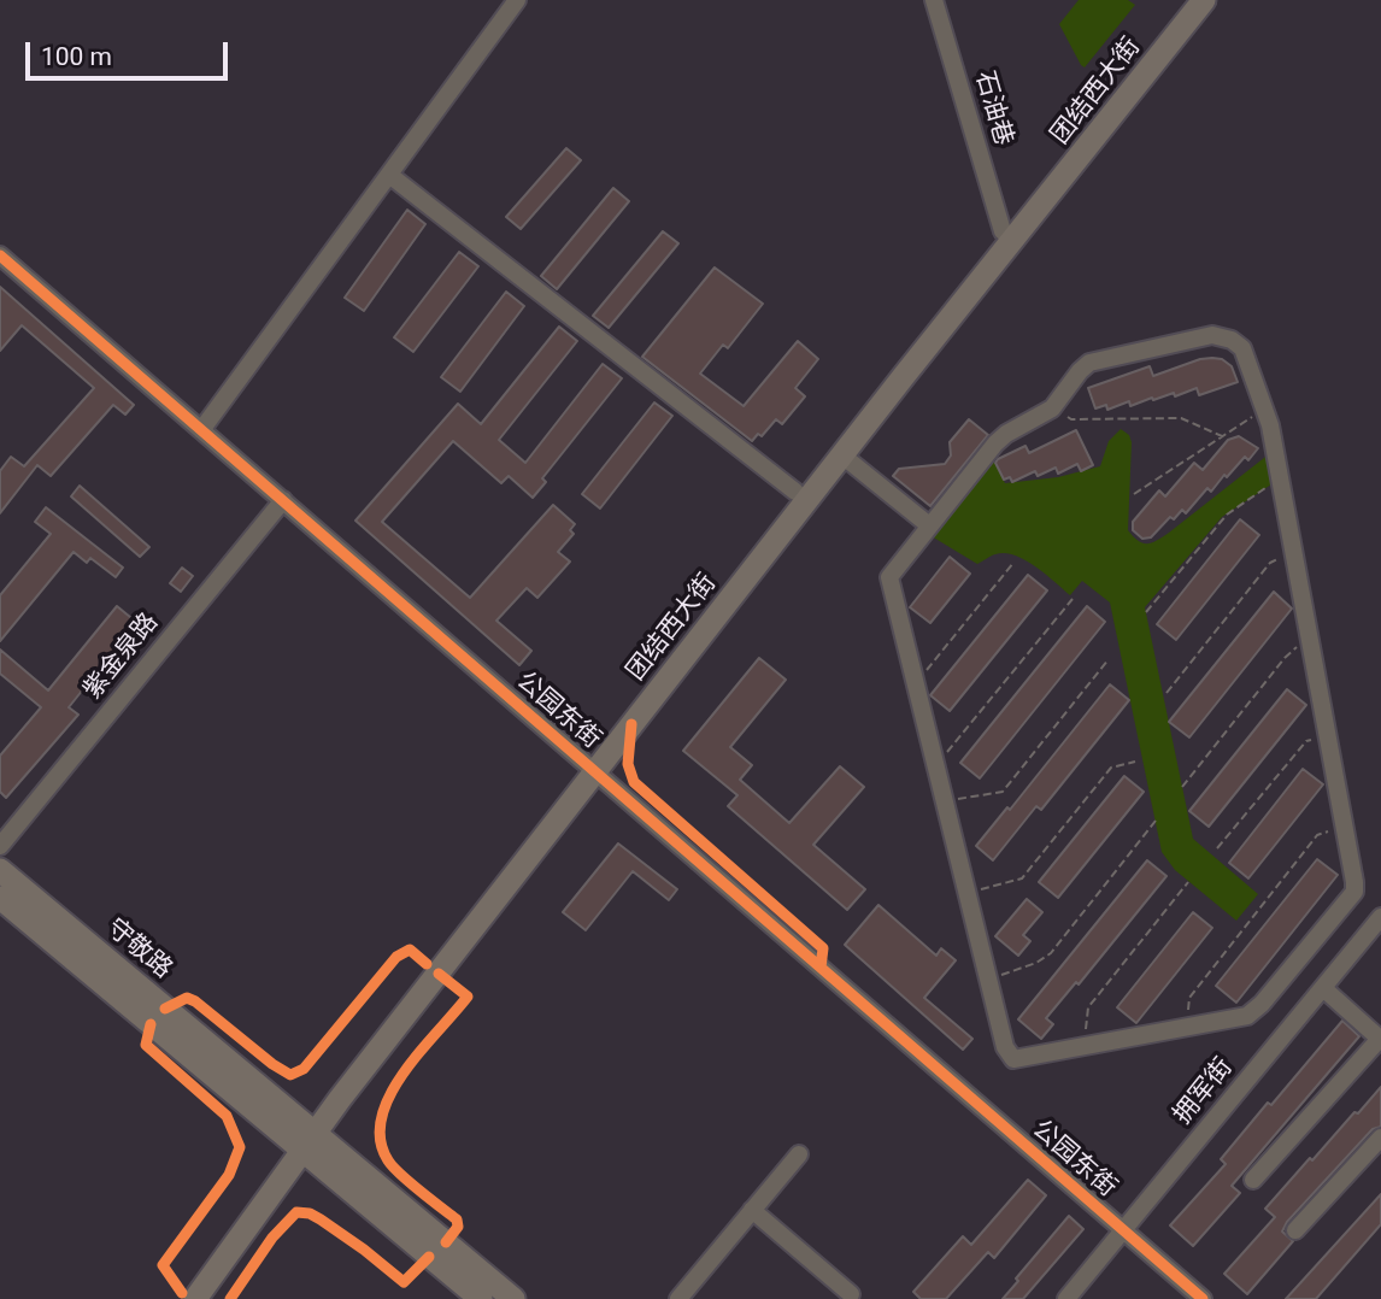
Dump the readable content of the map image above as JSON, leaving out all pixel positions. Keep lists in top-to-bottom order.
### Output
{
  "streets": {
    "main road": ["团结西大街", "守敬路"],
    "street": [
      "石油巷",
      "紫金泉路",
      "公园东街",
      "拥军街"
    ]
  },
  "crossings": [
    ["团结西大街", "石油巷"],
    ["团结西大街", "公园东街"],
    ["团结西大街", "守敬路"],
    ["紫金泉路", "公园东街"],
    ["公园东街", "拥军街"]
  ],
  "scale_bar": "100 m"
}
